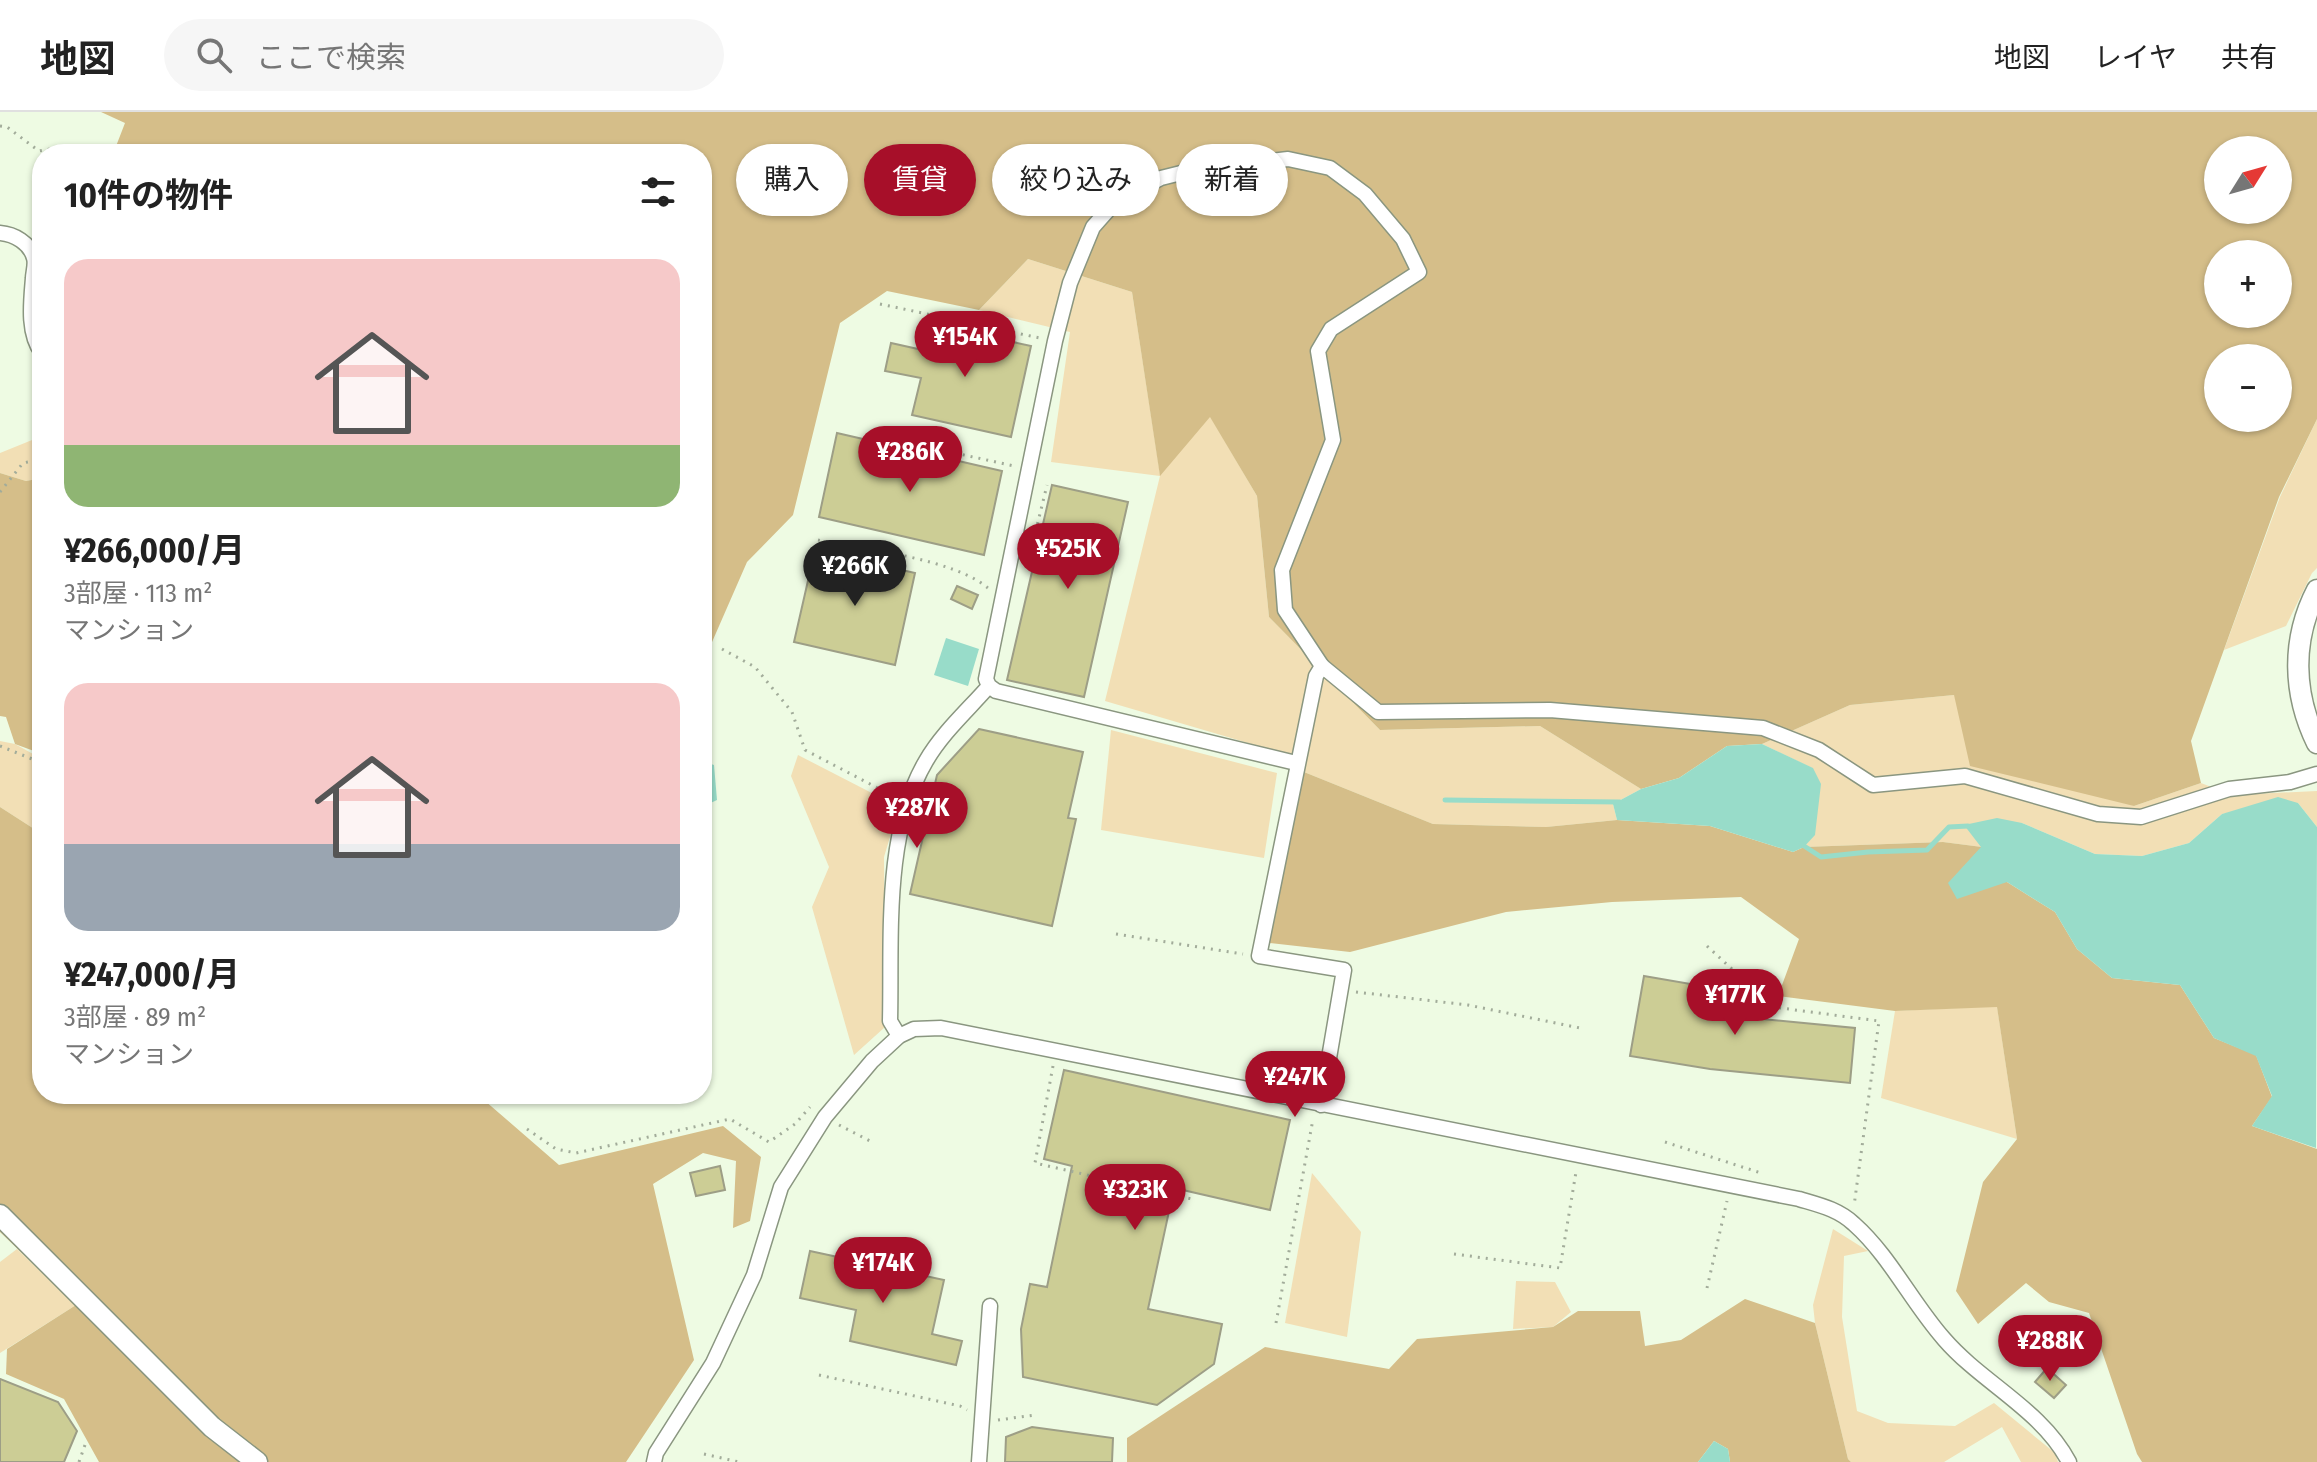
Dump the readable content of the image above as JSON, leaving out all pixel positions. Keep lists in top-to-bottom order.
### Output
{
  "north": "top right",
  "page": {
    "header": "地図",
    "search": "ここで検索",
    "nav": ["地図", "レイヤ", "共有"],
    "map_buttons": ["+", "−"],
    "chip": [
      "購入",
      "賃貸",
      "絞り込み",
      "新着"
    ],
    "heading": "10件の物件",
    "list": [
      {
        "name": "¥266,000/月",
        "note": "3部屋 · 113 m² · マンション"
      },
      {
        "name": "¥247,000/月",
        "note": "3部屋 · 89 m² · マンション"
      }
    ],
    "price": [
      "¥154K",
      "¥286K",
      "¥525K",
      "¥266K",
      "¥287K",
      "¥177K",
      "¥247K",
      "¥323K",
      "¥174K",
      "¥288K"
    ]
  }
}
